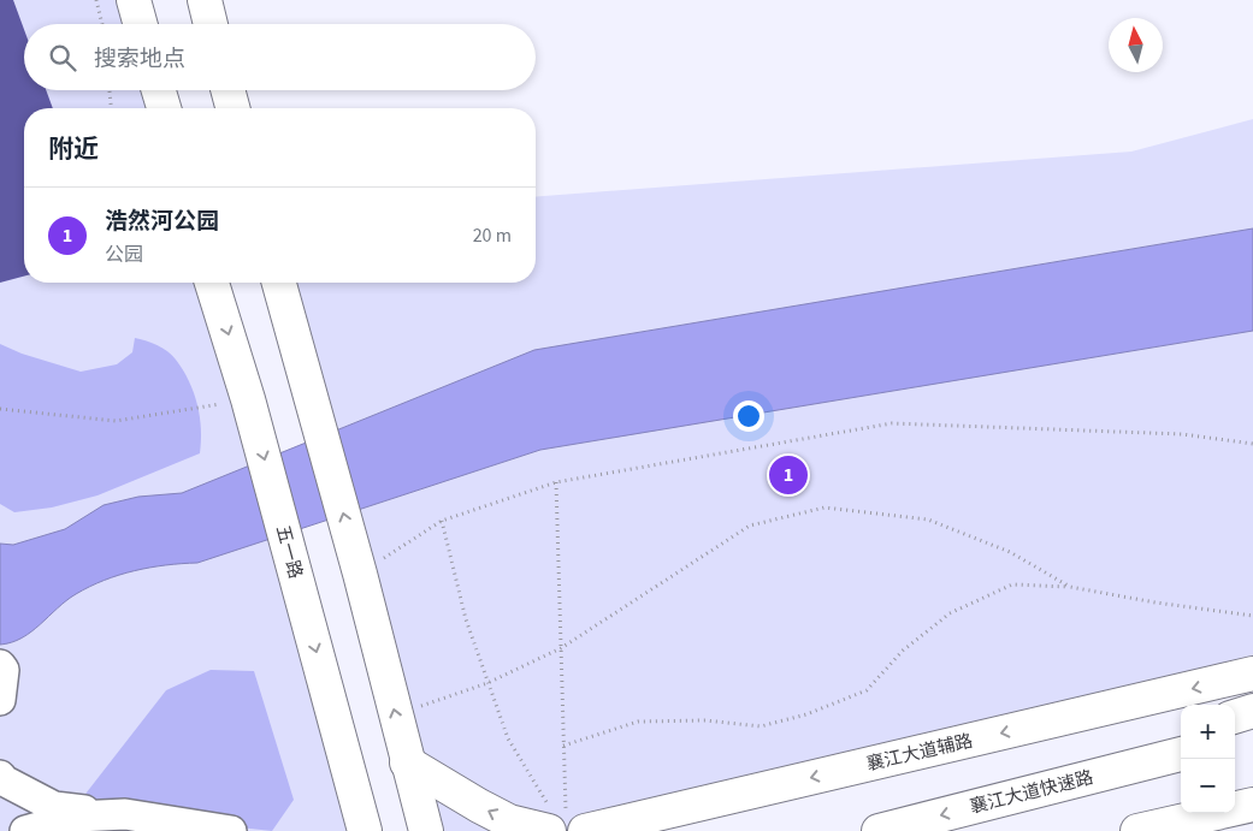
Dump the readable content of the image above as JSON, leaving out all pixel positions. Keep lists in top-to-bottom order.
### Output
{
  "streets": {
    "main road": ["五一路", "襄江大道辅路", "襄江大道快速路"]
  },
  "one_way": ["襄江大道快速路"],
  "north": "top",
  "page": {
    "search": "搜索地点",
    "heading": "附近",
    "list": [
      {
        "mark": "1",
        "name": "浩然河公园",
        "note": "公园",
        "value": "20 m"
      }
    ],
    "pins": "1",
    "map_buttons": ["+", "−"]
  }
}
